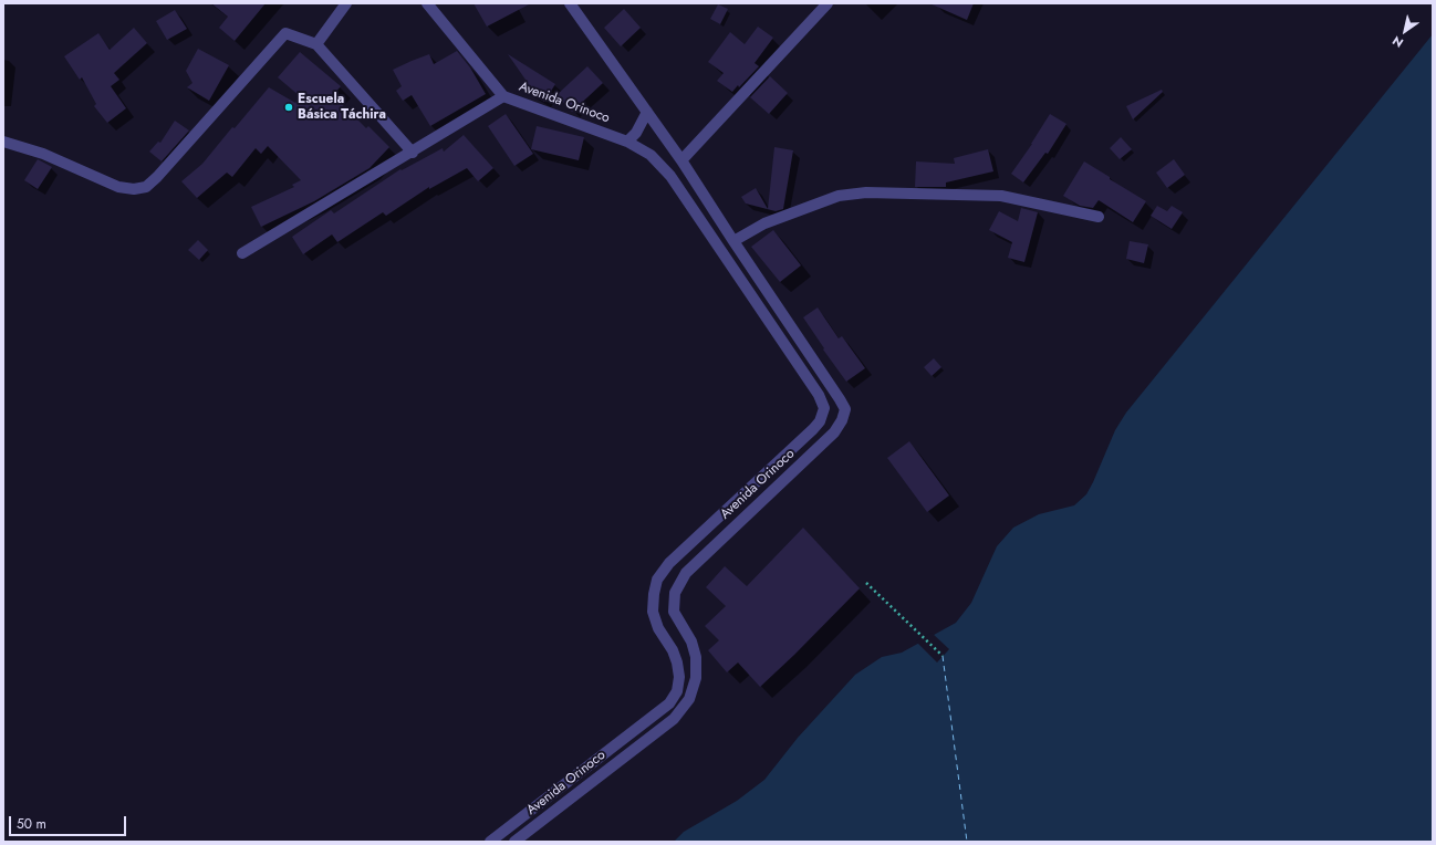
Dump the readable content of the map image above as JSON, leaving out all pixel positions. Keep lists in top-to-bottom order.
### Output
{
  "streets": {
    "street": ["Avenida Orinoco"]
  },
  "places": ["Escuela Básica Táchira"],
  "scale_bar": "50 m",
  "north": "bottom left"
}
